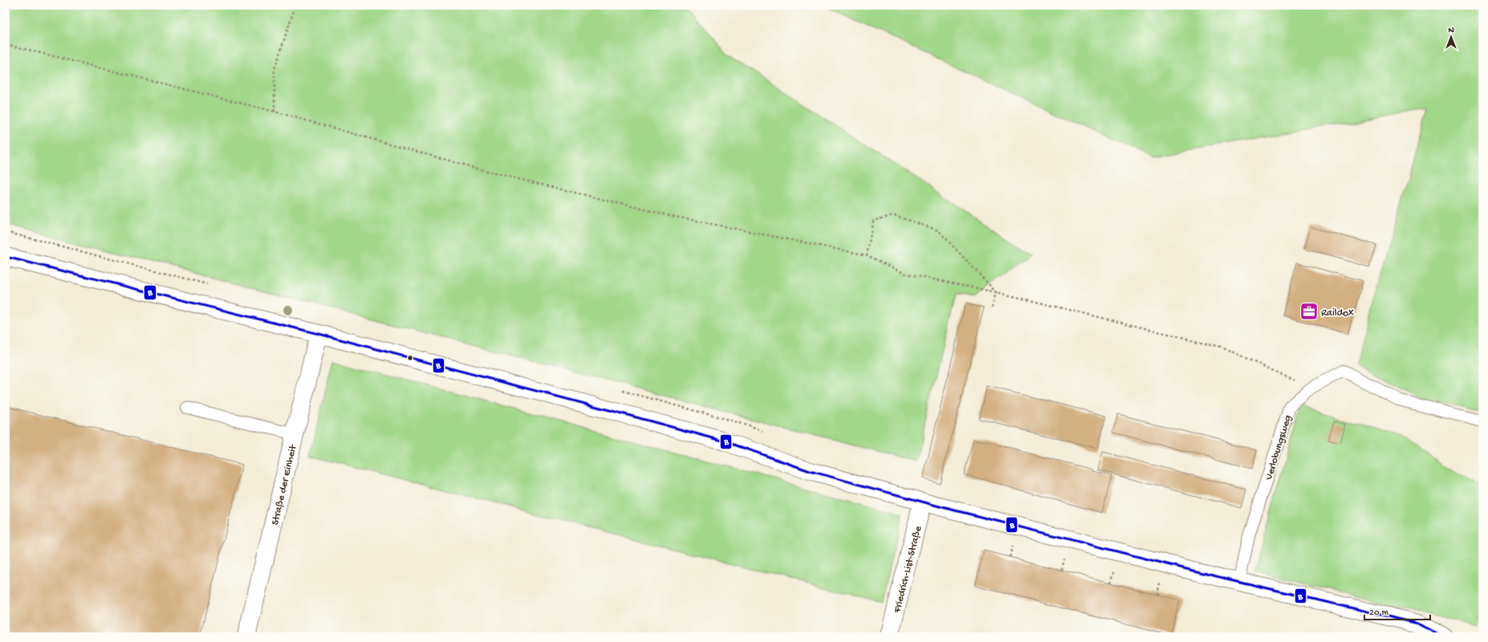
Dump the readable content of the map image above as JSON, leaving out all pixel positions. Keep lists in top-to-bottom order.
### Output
{
  "streets": {
    "street": ["Straße der Einheit", "Friedrich-List-Straße"],
    "lane": ["Verlobungsweg"]
  },
  "places": {
    "office": ["Raildox"]
  },
  "lines": ["transit line B"],
  "scale_bar": "20 m",
  "north": "top"
}
